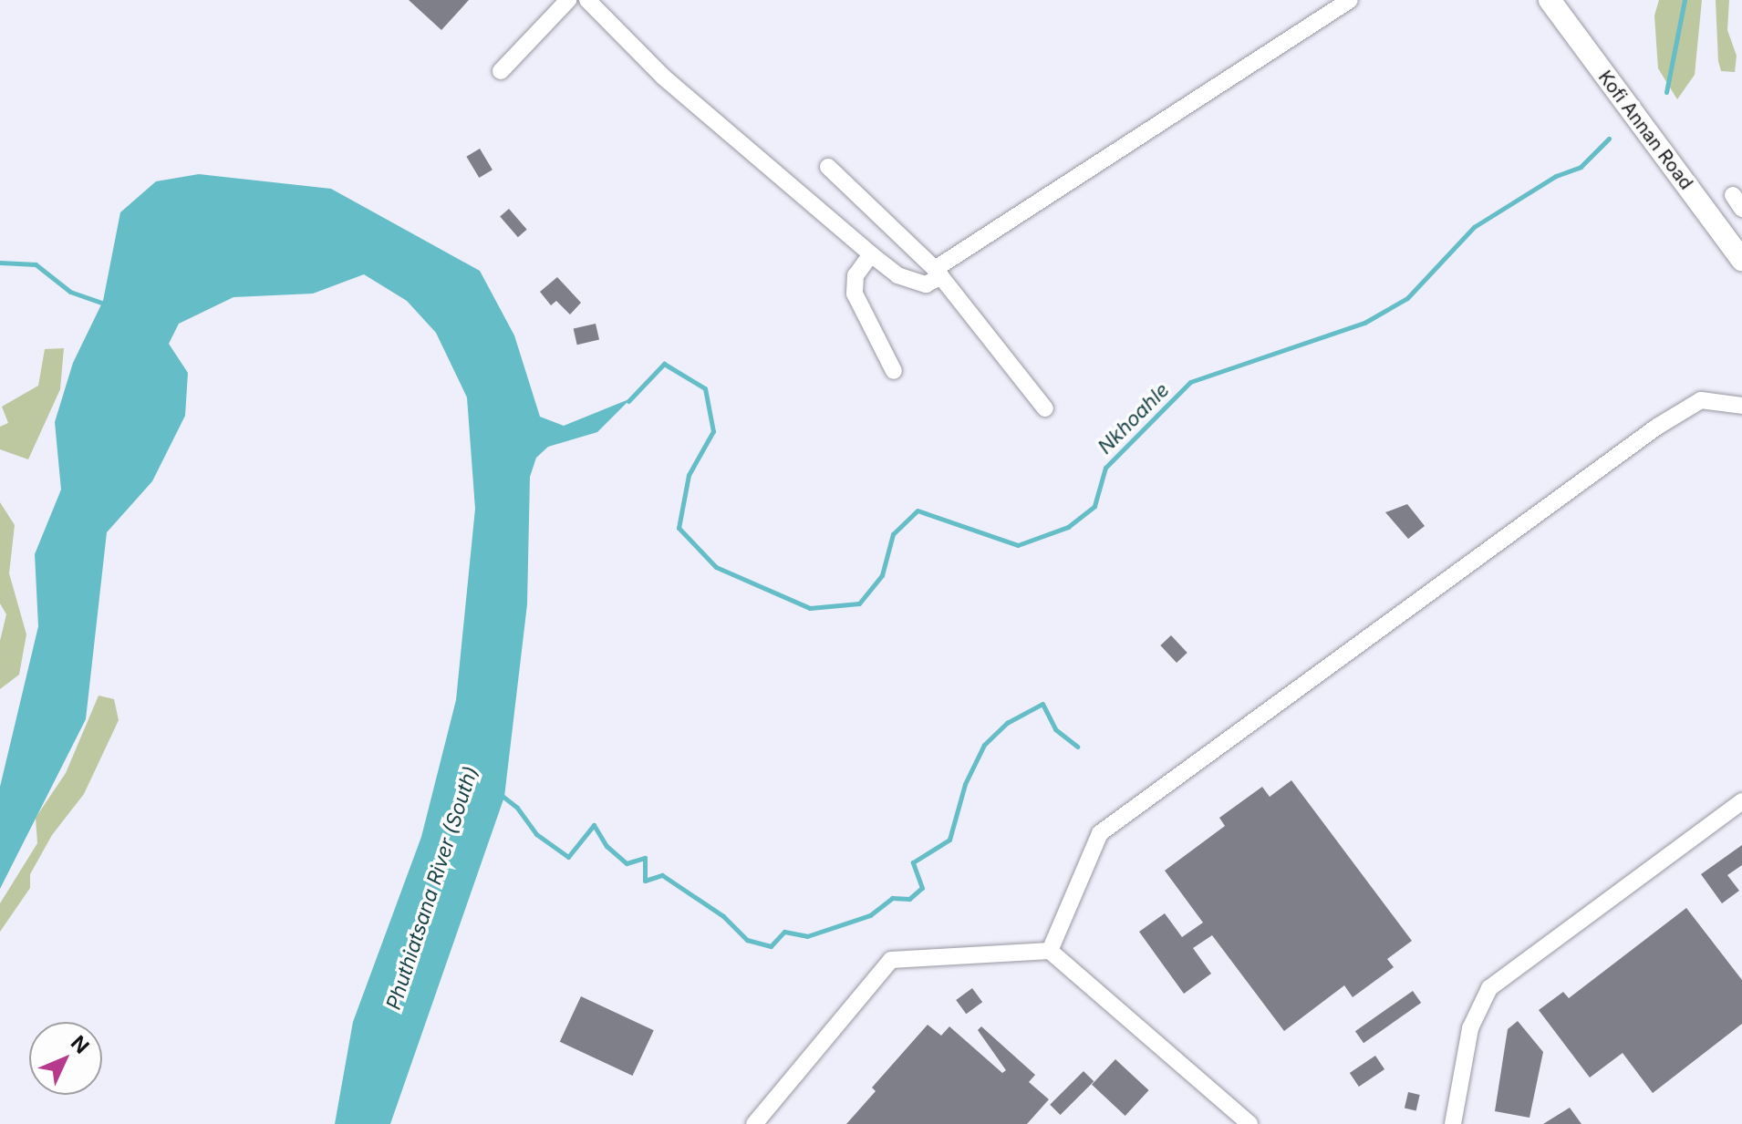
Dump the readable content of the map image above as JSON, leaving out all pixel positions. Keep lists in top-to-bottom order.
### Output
{
  "streets": {
    "main road": ["Kofi Annan Road"]
  },
  "water": ["Nkhoahle", "Phuthiatsana River (South)"],
  "north": "top right"
}
